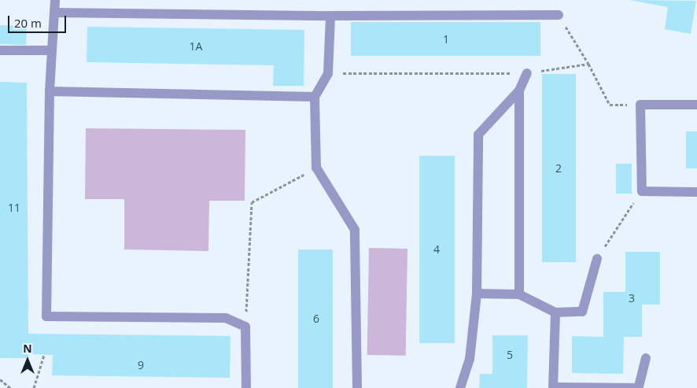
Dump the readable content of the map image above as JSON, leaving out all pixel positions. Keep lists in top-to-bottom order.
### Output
{
  "house_numbers": [
    "1",
    "1А",
    "2",
    "11",
    "4",
    "3",
    "6",
    "5",
    "9"
  ],
  "scale_bar": "20 m",
  "north": "top"
}
